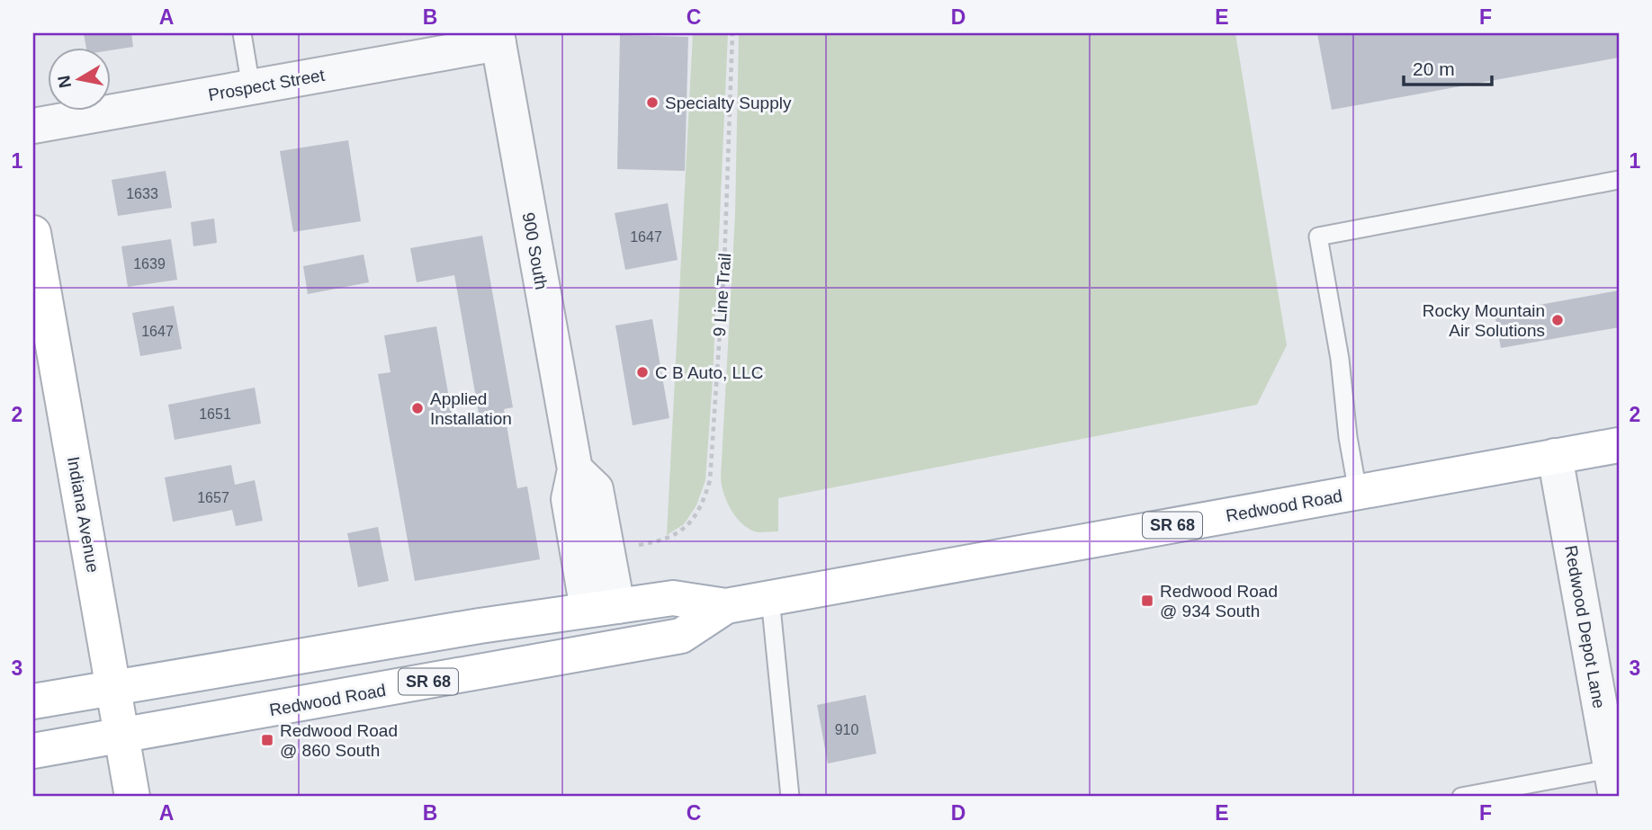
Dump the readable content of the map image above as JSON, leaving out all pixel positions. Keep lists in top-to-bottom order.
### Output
{
  "streets": {
    "main road": ["Redwood Road", "Indiana Avenue", "SR 68"],
    "street": ["Prospect Street", "900 South", "Redwood Depot Lane"],
    "path": ["9 Line Trail"]
  },
  "crossings": [
    ["Prospect Street", "900 South"],
    ["900 South", "Redwood Road"],
    ["Redwood Road", "Indiana Avenue"],
    ["Redwood Road", "Redwood Depot Lane"]
  ],
  "places": {
    "other": [
      "Specialty Supply",
      "Rocky Mountain Air Solutions",
      "C B Auto, LLC",
      "Applied Installation"
    ],
    "transit": ["Redwood Road @ 934 South", "Redwood Road @ 860 South"]
  },
  "house_numbers": [
    "1633",
    "1647",
    "1639",
    "1647",
    "1651",
    "1657",
    "910"
  ],
  "scale_bar": "20 m",
  "north": "left",
  "grid": {
    "columns": [
      "A",
      "B",
      "C",
      "D",
      "E",
      "F"
    ],
    "rows": ["1", "2", "3"]
  }
}
